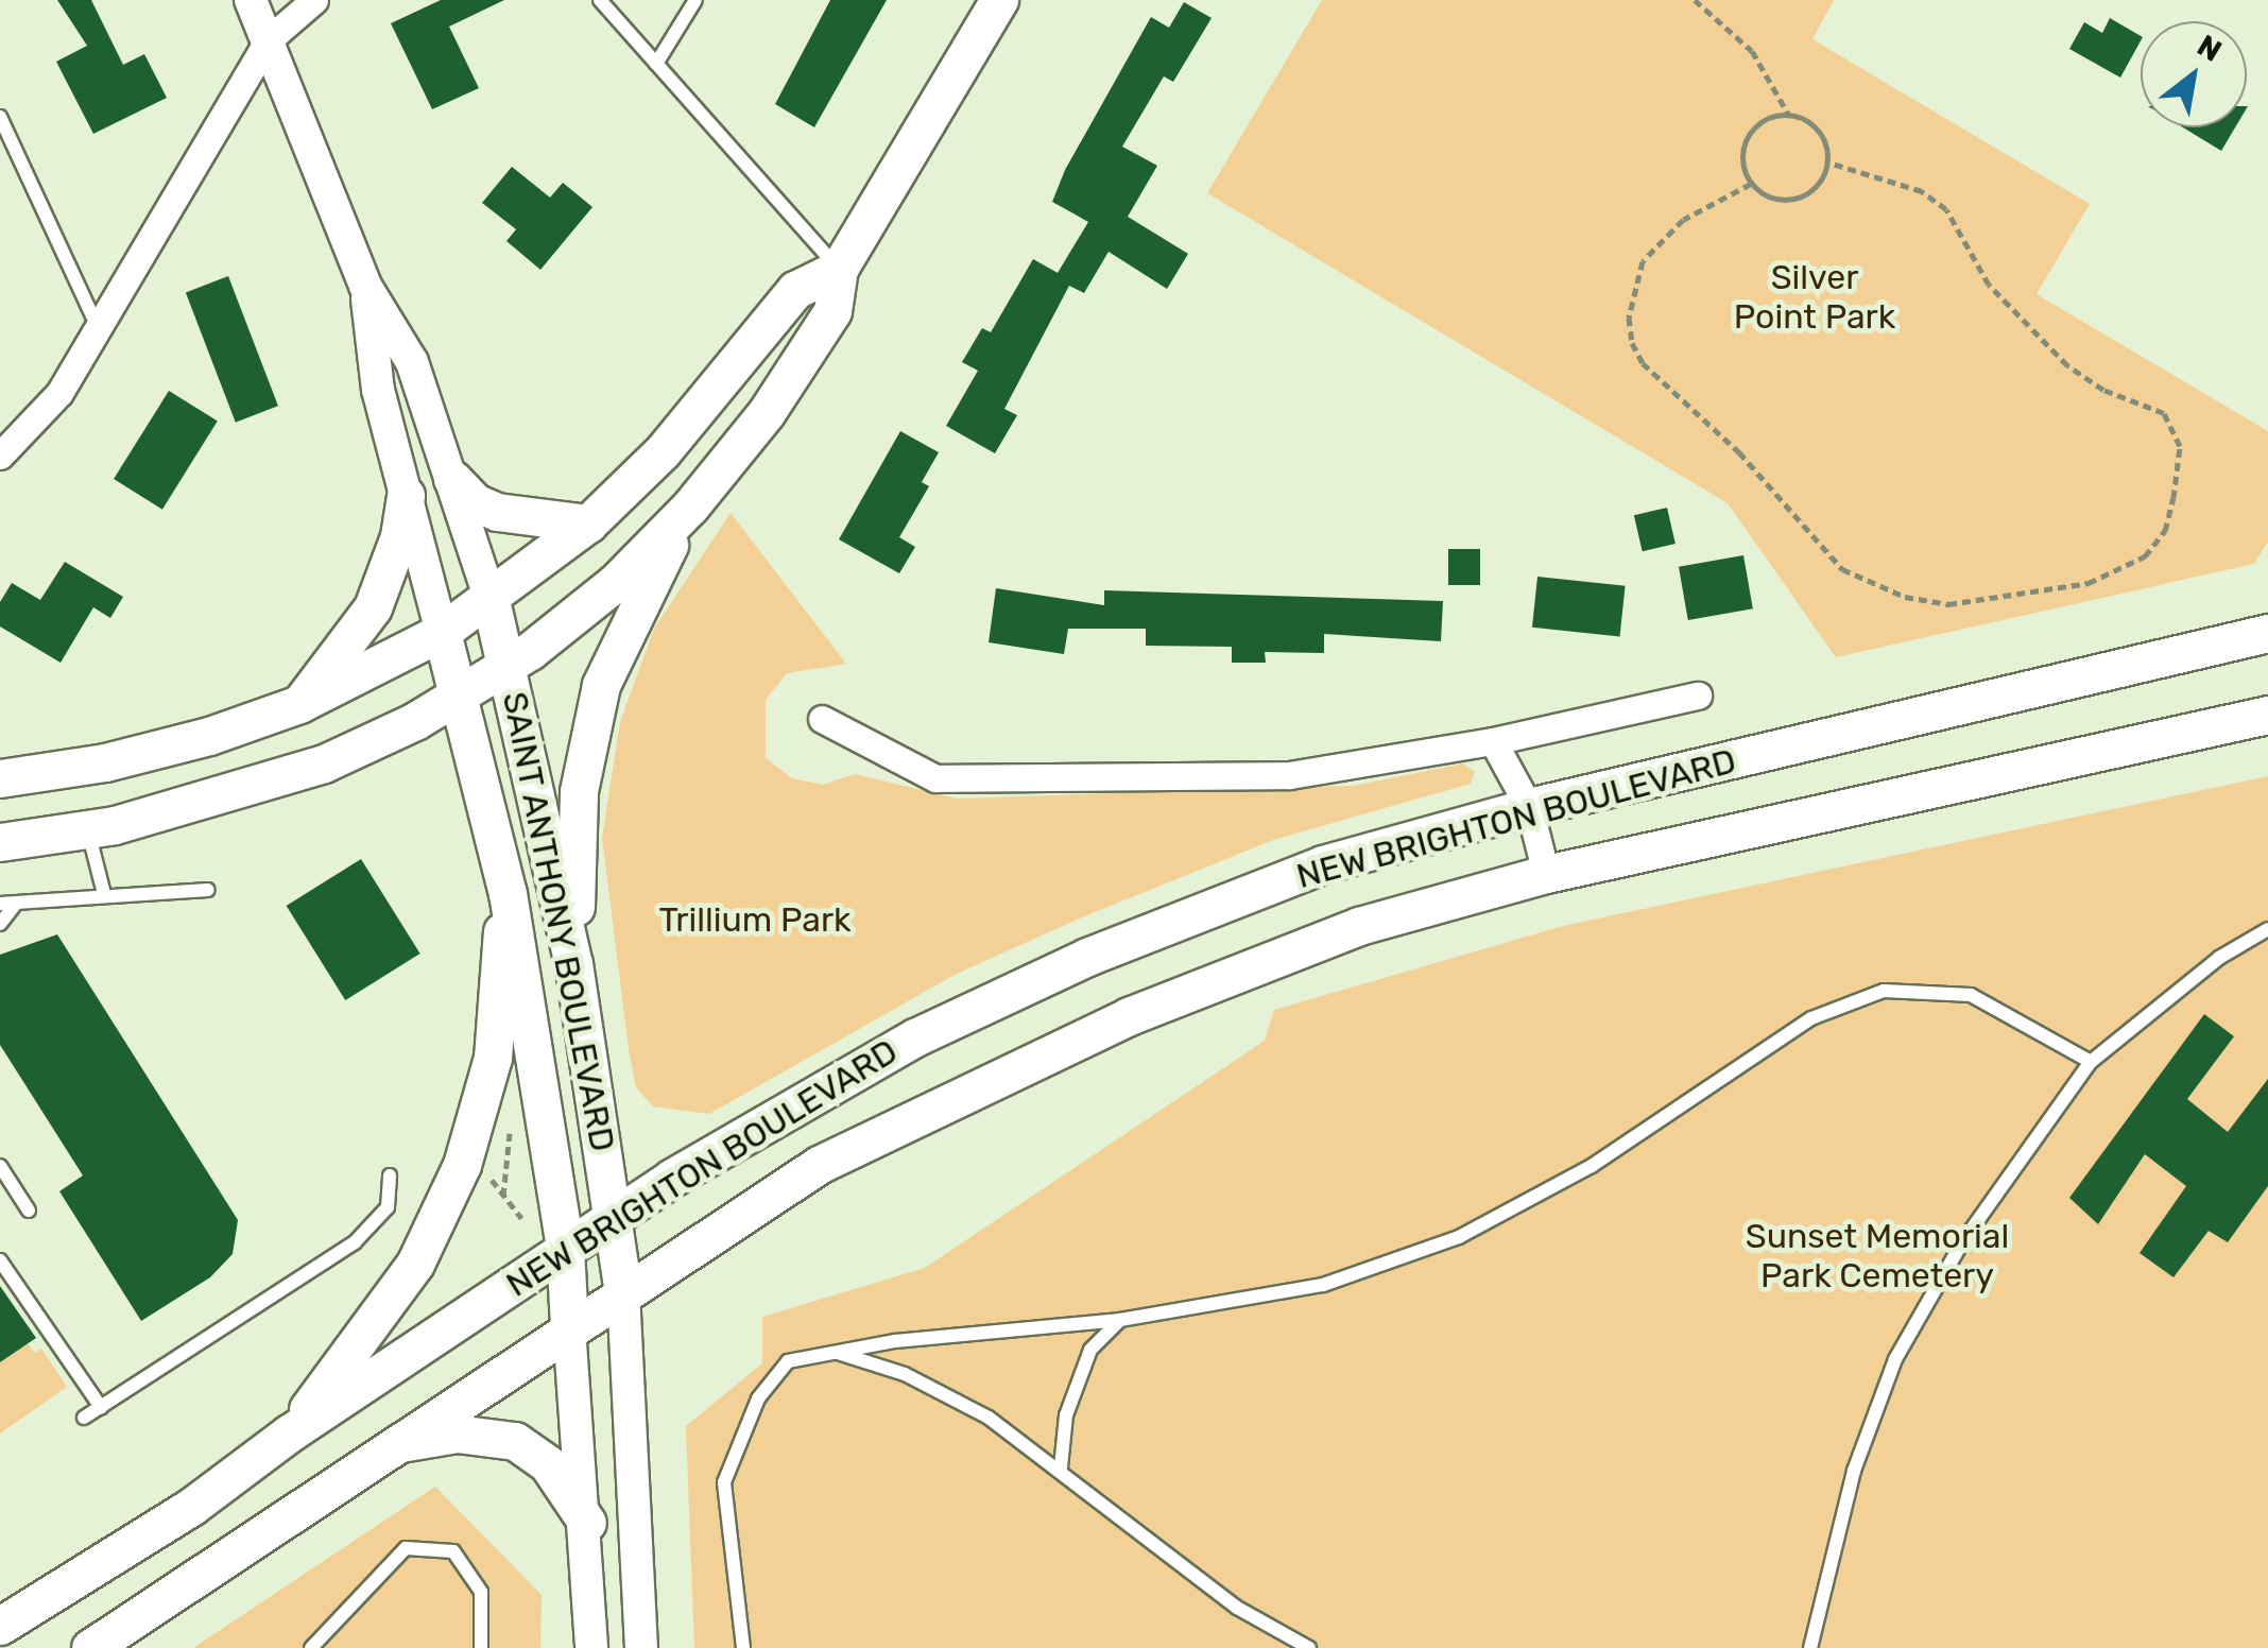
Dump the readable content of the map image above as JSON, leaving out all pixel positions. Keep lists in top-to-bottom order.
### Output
{
  "streets": {
    "main road": ["NEW BRIGHTON BOULEVARD", "SAINT ANTHONY BOULEVARD"]
  },
  "crossings": [
    ["NEW BRIGHTON BOULEVARD", "SAINT ANTHONY BOULEVARD"]
  ],
  "parks": ["Silver Point Park", "Trillium Park", "Sunset Memorial Park Cemetery"],
  "north": "top right"
}
